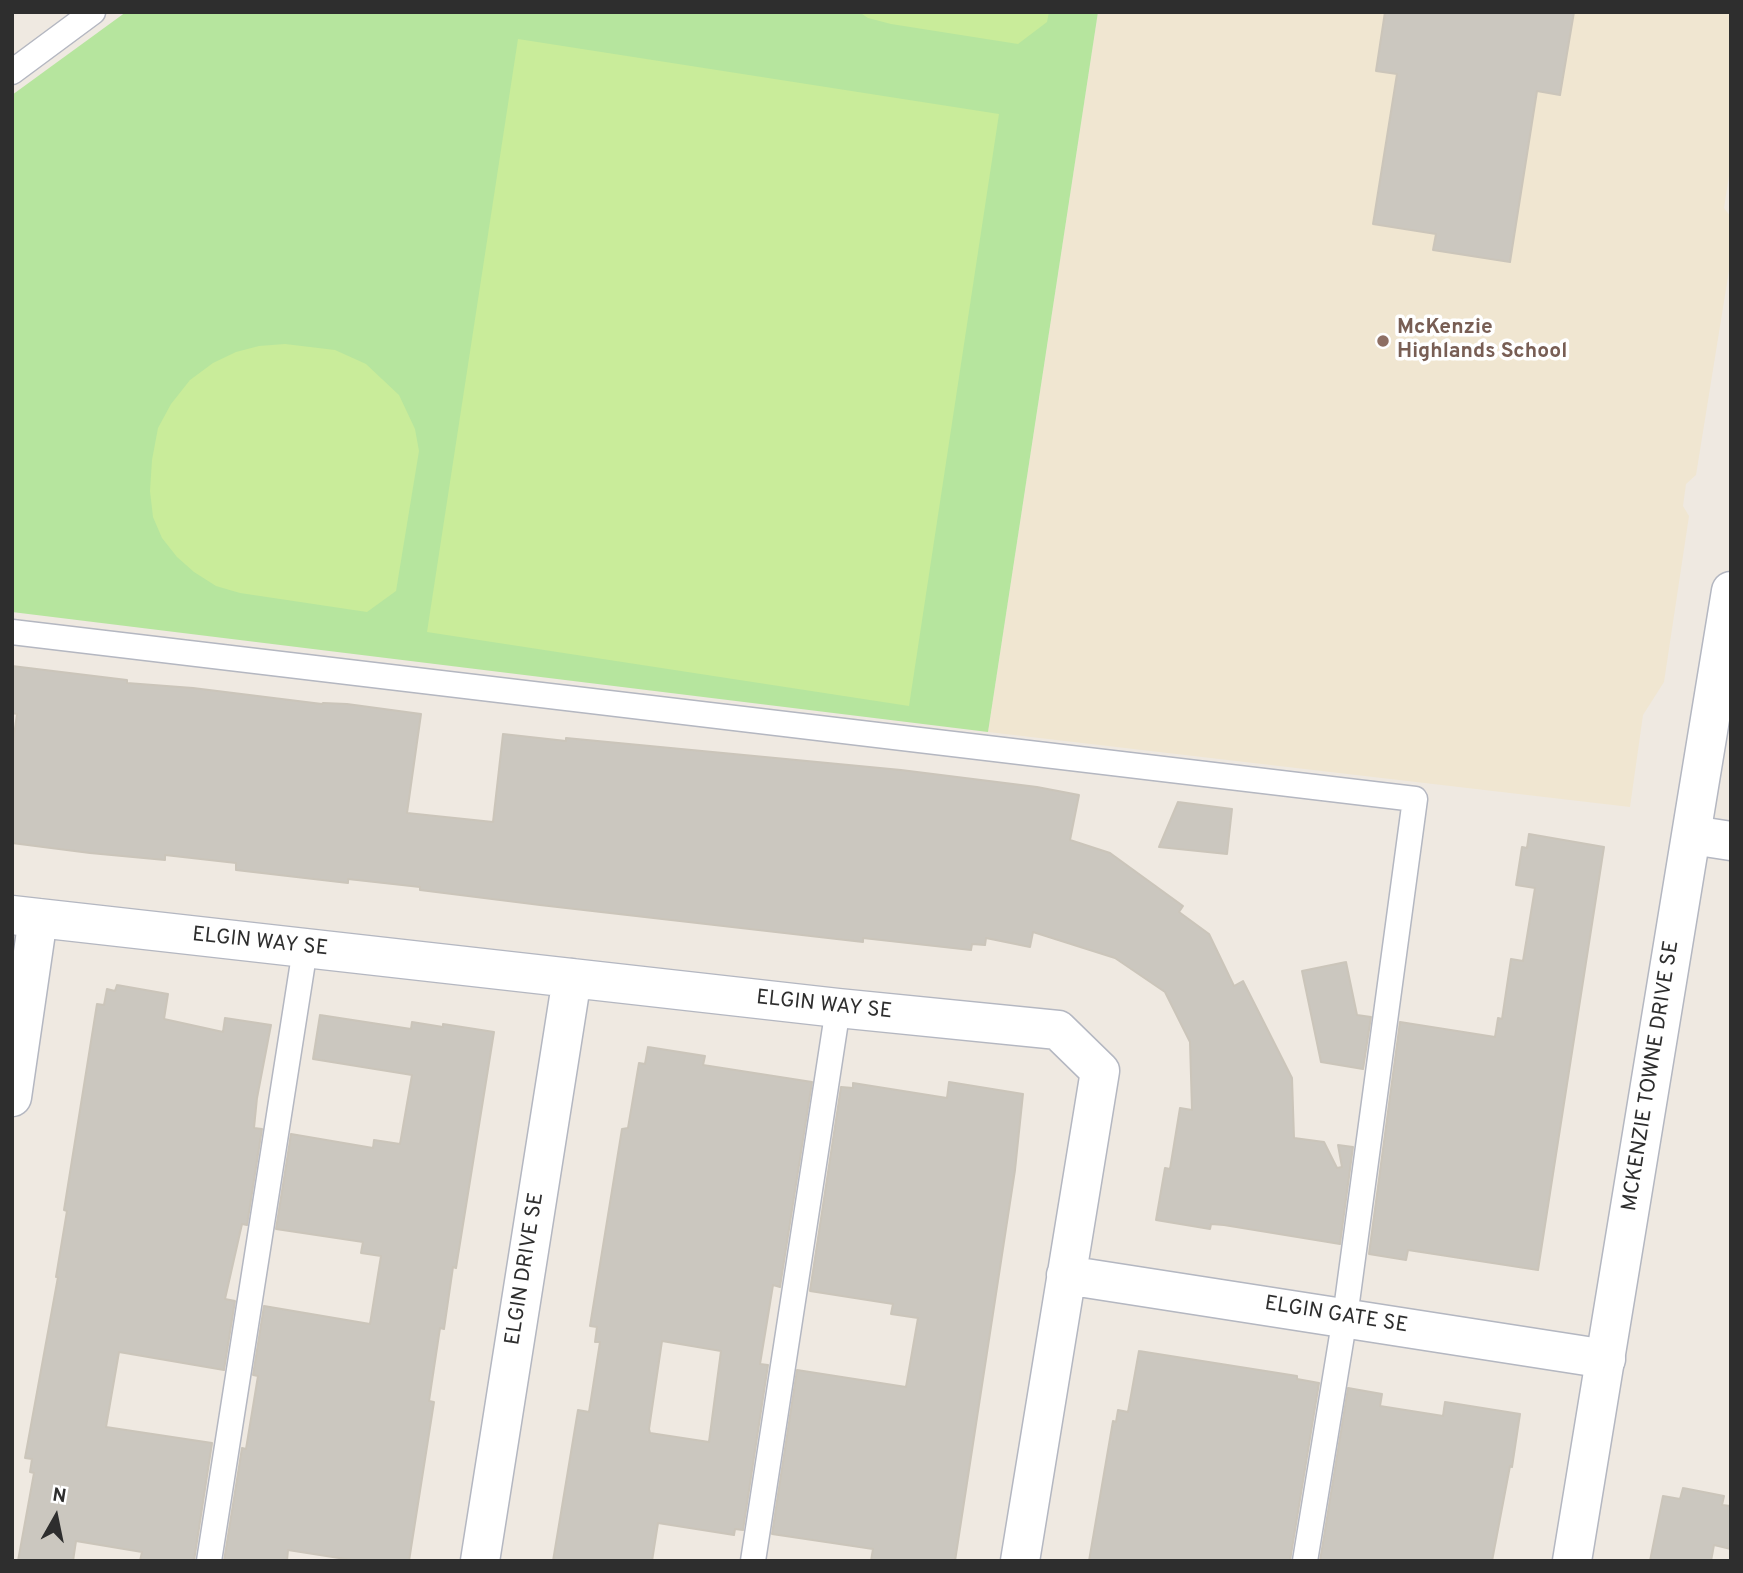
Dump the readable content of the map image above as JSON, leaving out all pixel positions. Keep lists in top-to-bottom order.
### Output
{
  "streets": {
    "street": [
      "ELGIN WAY SE",
      "MCKENZIE TOWNE DRIVE SE",
      "ELGIN DRIVE SE",
      "ELGIN GATE SE"
    ]
  },
  "crossings": [
    ["ELGIN WAY SE", "ELGIN DRIVE SE"],
    ["ELGIN WAY SE", "ELGIN GATE SE"],
    ["MCKENZIE TOWNE DRIVE SE", "ELGIN GATE SE"]
  ],
  "places": ["McKenzie Highlands School"],
  "north": "top"
}
